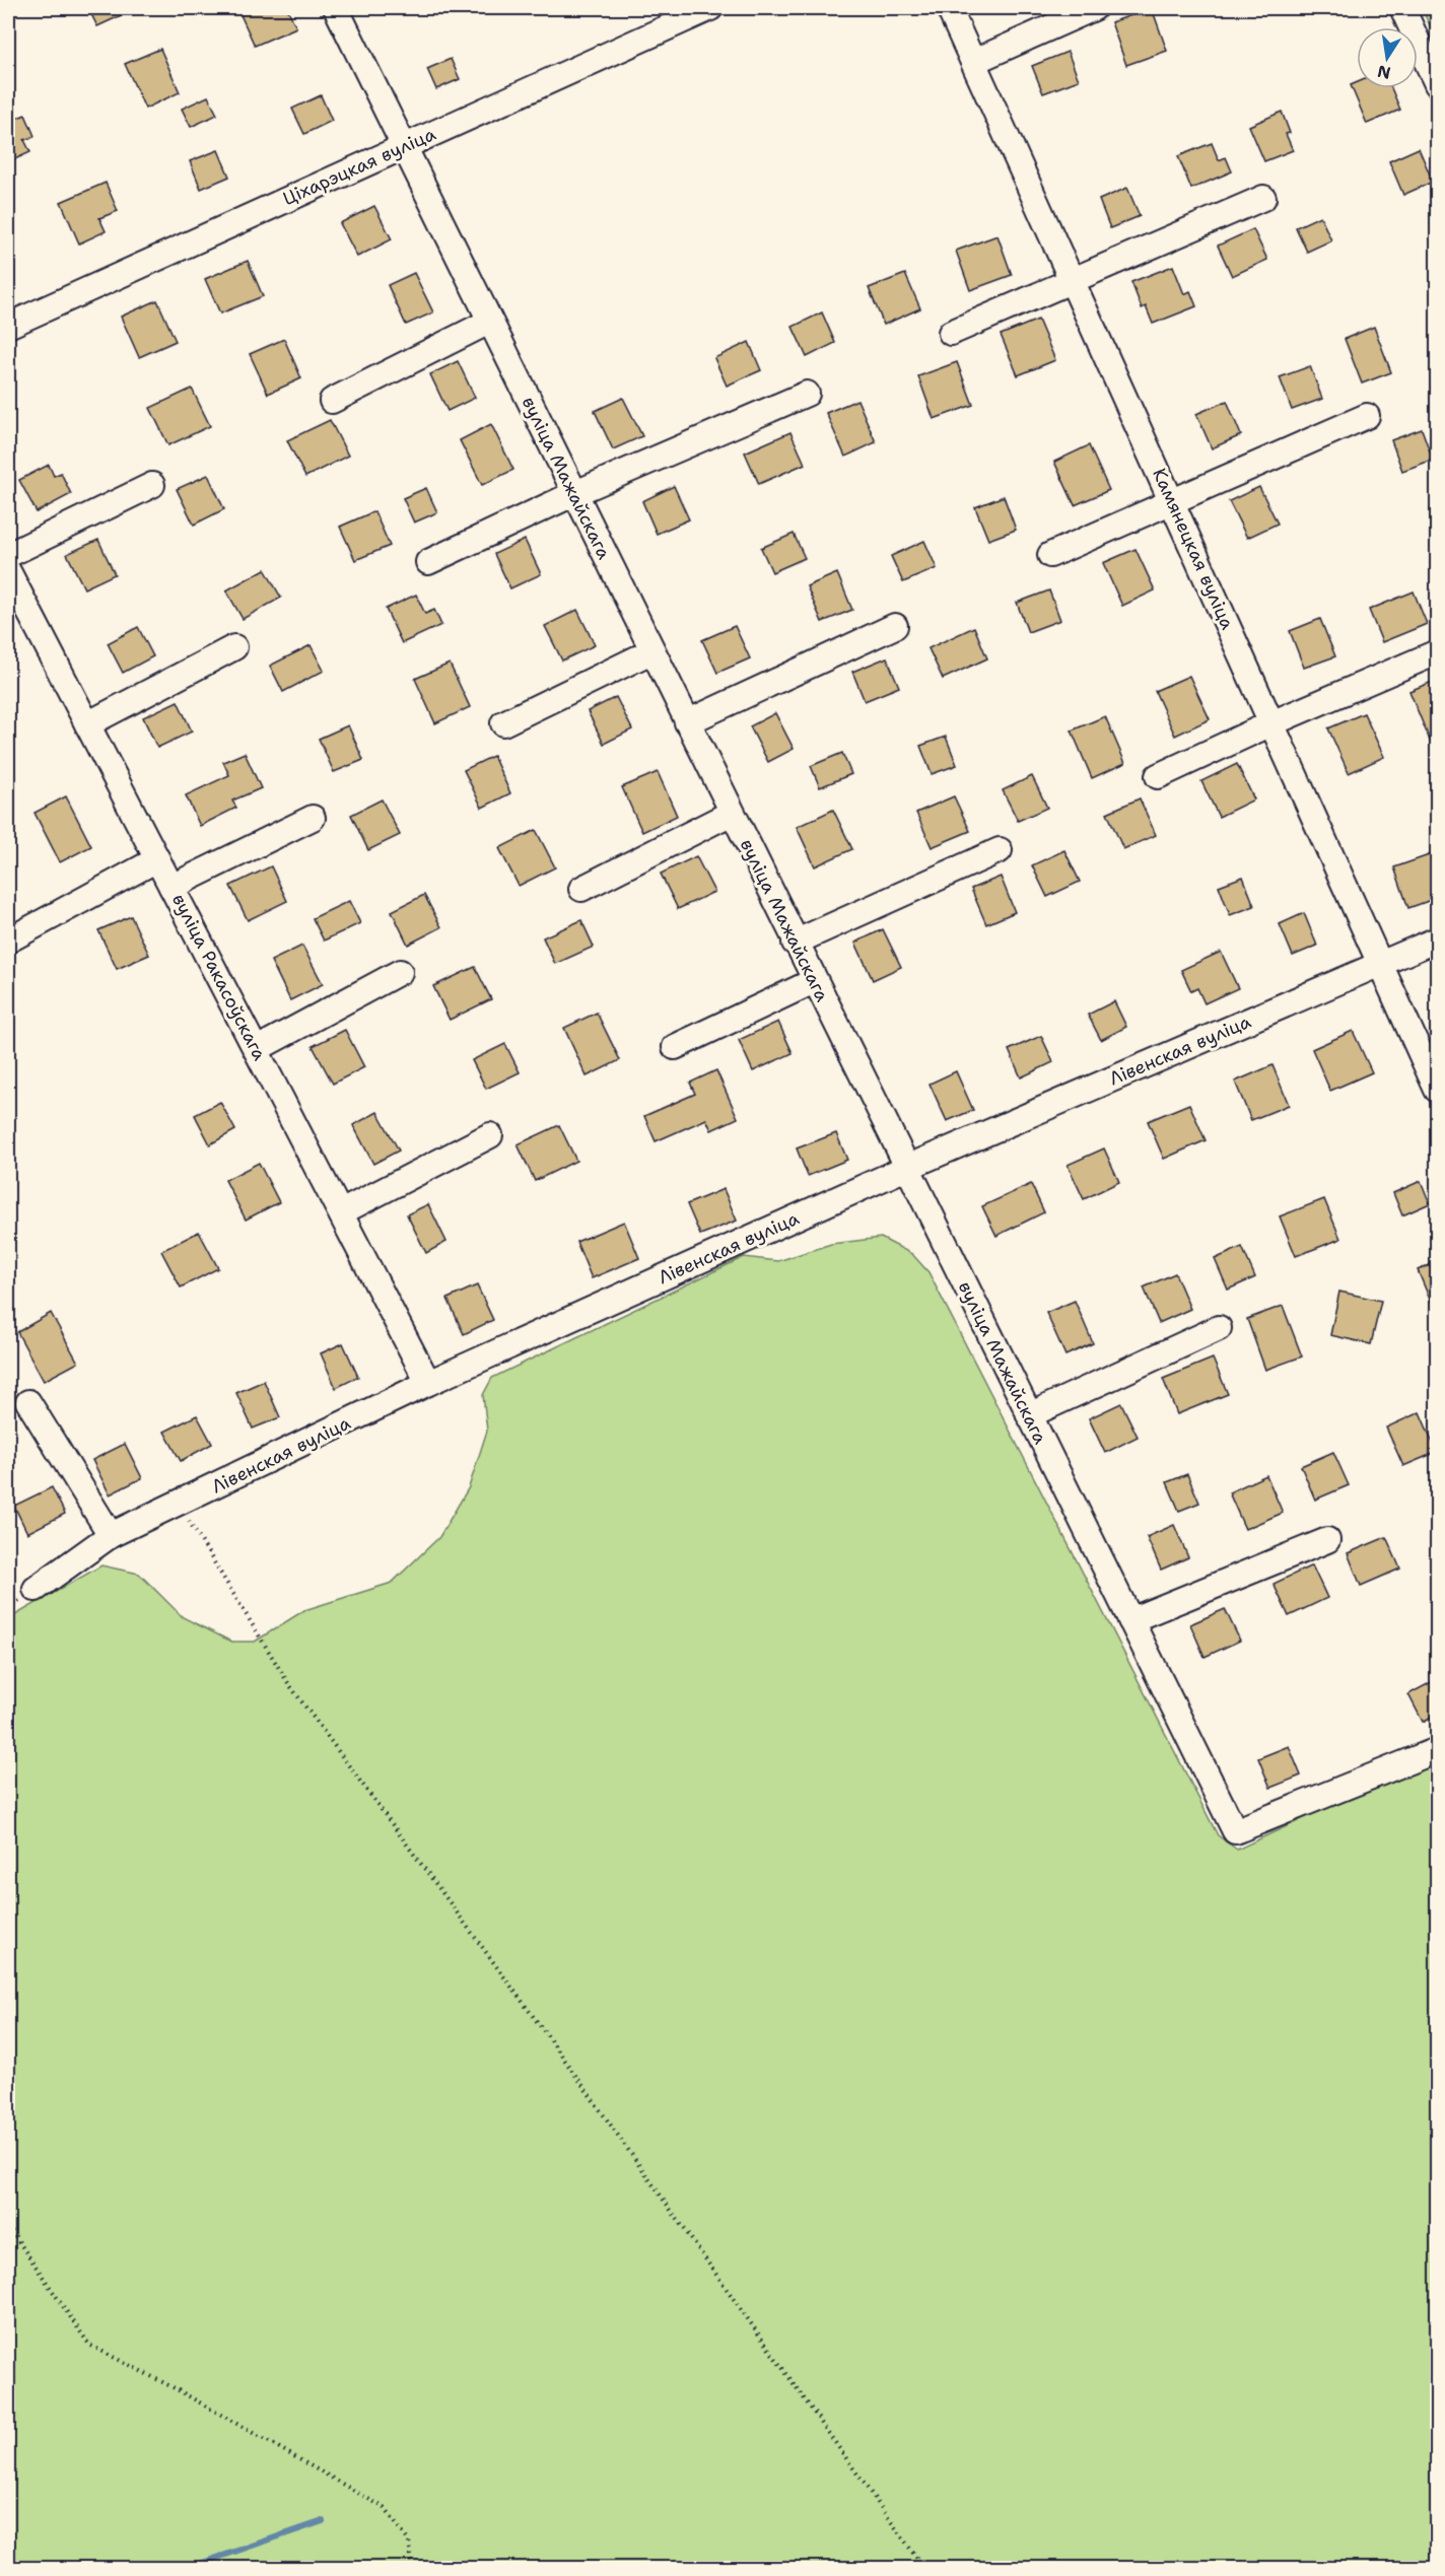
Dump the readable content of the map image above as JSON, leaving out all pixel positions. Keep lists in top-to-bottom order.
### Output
{
  "streets": {
    "street": [
      "Ціхарэцкая вуліца",
      "вуліца Мажайскага",
      "Камянецкая вуліца",
      "вуліца Ракасоўскага",
      "Лівенская вуліца"
    ]
  },
  "crossings": [
    ["Ціхарэцкая вуліца", "вуліца Мажайскага"],
    ["вуліца Мажайскага", "Лівенская вуліца"],
    ["Камянецкая вуліца", "Лівенская вуліца"],
    ["вуліца Ракасоўскага", "Лівенская вуліца"]
  ],
  "north": "bottom"
}
